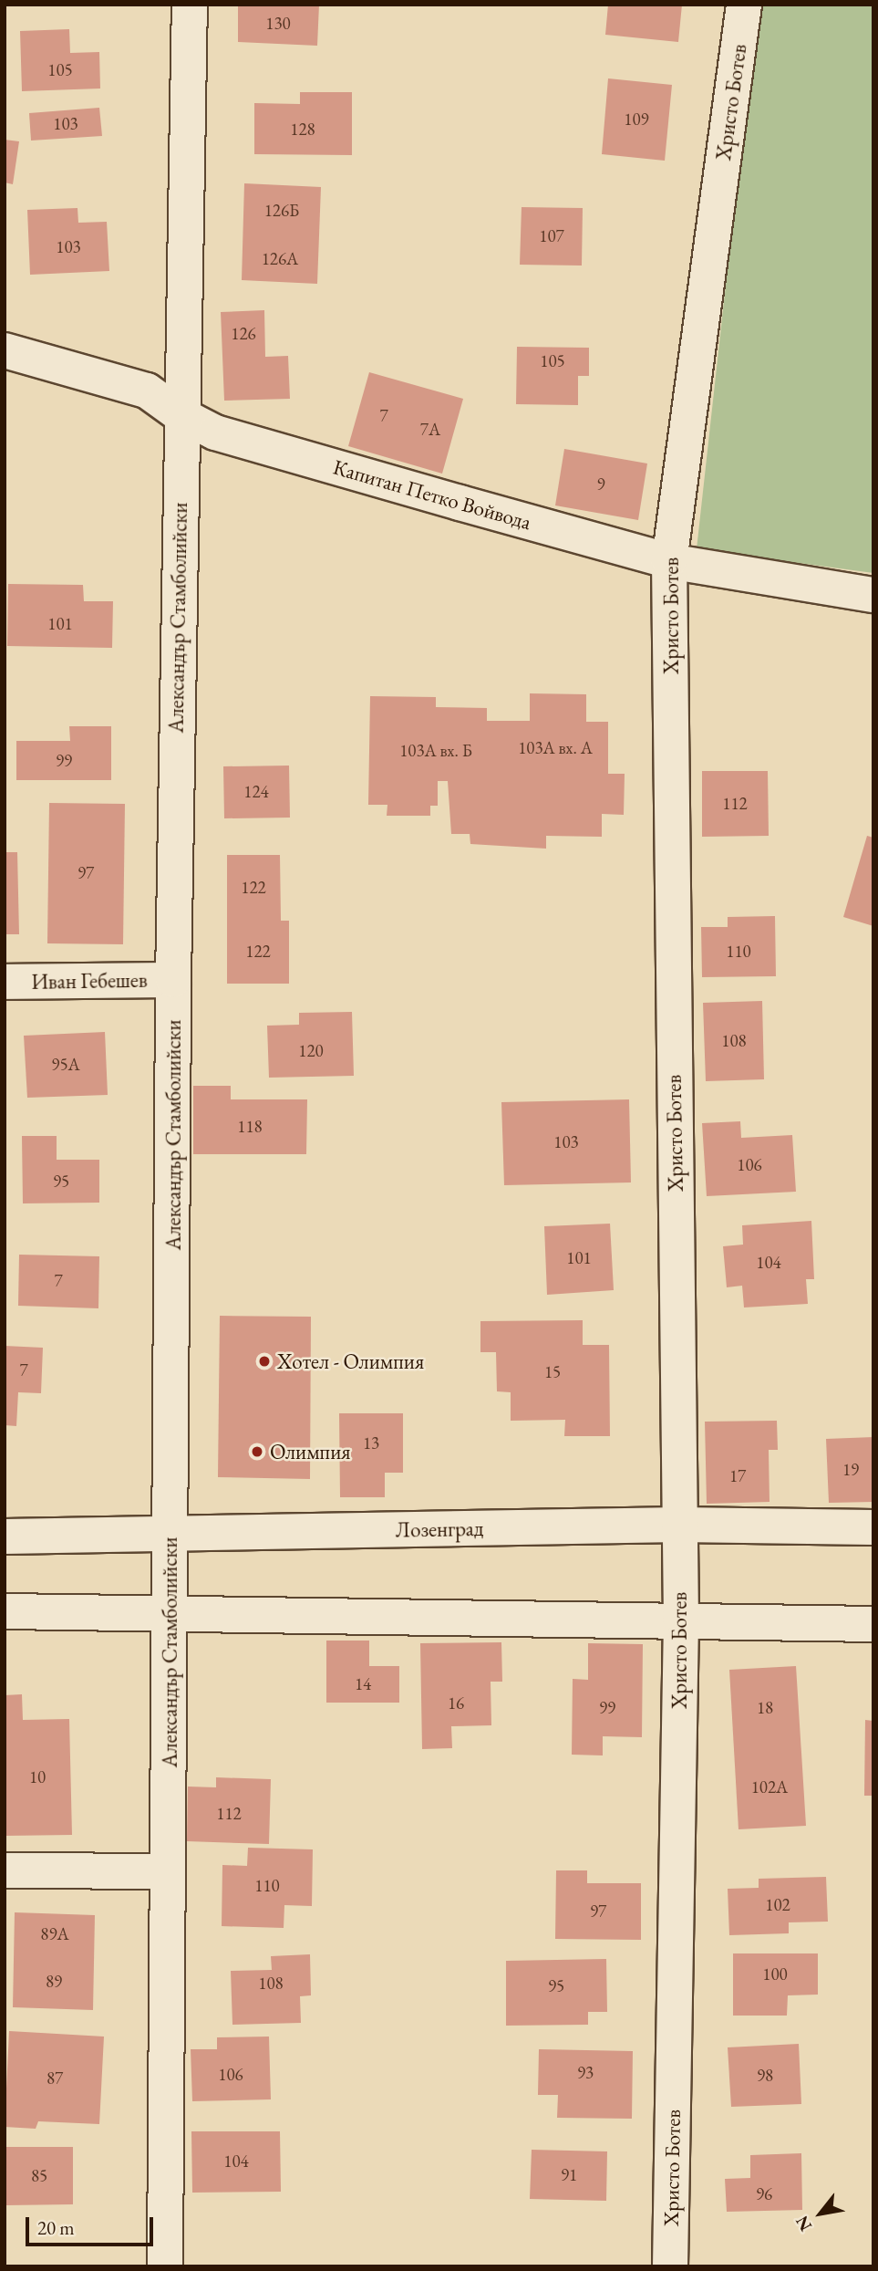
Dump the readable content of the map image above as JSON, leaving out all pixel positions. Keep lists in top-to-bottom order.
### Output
{
  "streets": {
    "street": [
      "Христо Ботев",
      "Капитан Петко Войвода",
      "Александър Стамболийски",
      "Иван Гебешев",
      "Лозенград"
    ]
  },
  "crossings": [
    ["Христо Ботев", "Капитан Петко Войвода"],
    ["Христо Ботев", "Лозенград"],
    ["Капитан Петко Войвода", "Александър Стамболийски"],
    ["Александър Стамболийски", "Иван Гебешев"],
    ["Александър Стамболийски", "Лозенград"]
  ],
  "places": ["Хотел - Олимпия", "Олимпия"],
  "house_numbers": [
    "130",
    "105",
    "109",
    "103",
    "128",
    "126Б",
    "107",
    "103",
    "126А",
    "126",
    "105",
    "7",
    "7А",
    "9",
    "101",
    "103А вх. А",
    "103А вх. Б",
    "99",
    "124",
    "112",
    "97",
    "122",
    "122",
    "110",
    "108",
    "120",
    "95А",
    "118",
    "103",
    "106",
    "95",
    "101",
    "104",
    "7",
    "7",
    "15",
    "13",
    "19",
    "17",
    "14",
    "16",
    "99",
    "18",
    "10",
    "102А",
    "112",
    "110",
    "102",
    "97",
    "89А",
    "100",
    "89",
    "108",
    "95",
    "93",
    "106",
    "98",
    "87",
    "104",
    "91",
    "85",
    "96"
  ],
  "scale_bar": "20 m",
  "north": "bottom left"
}
